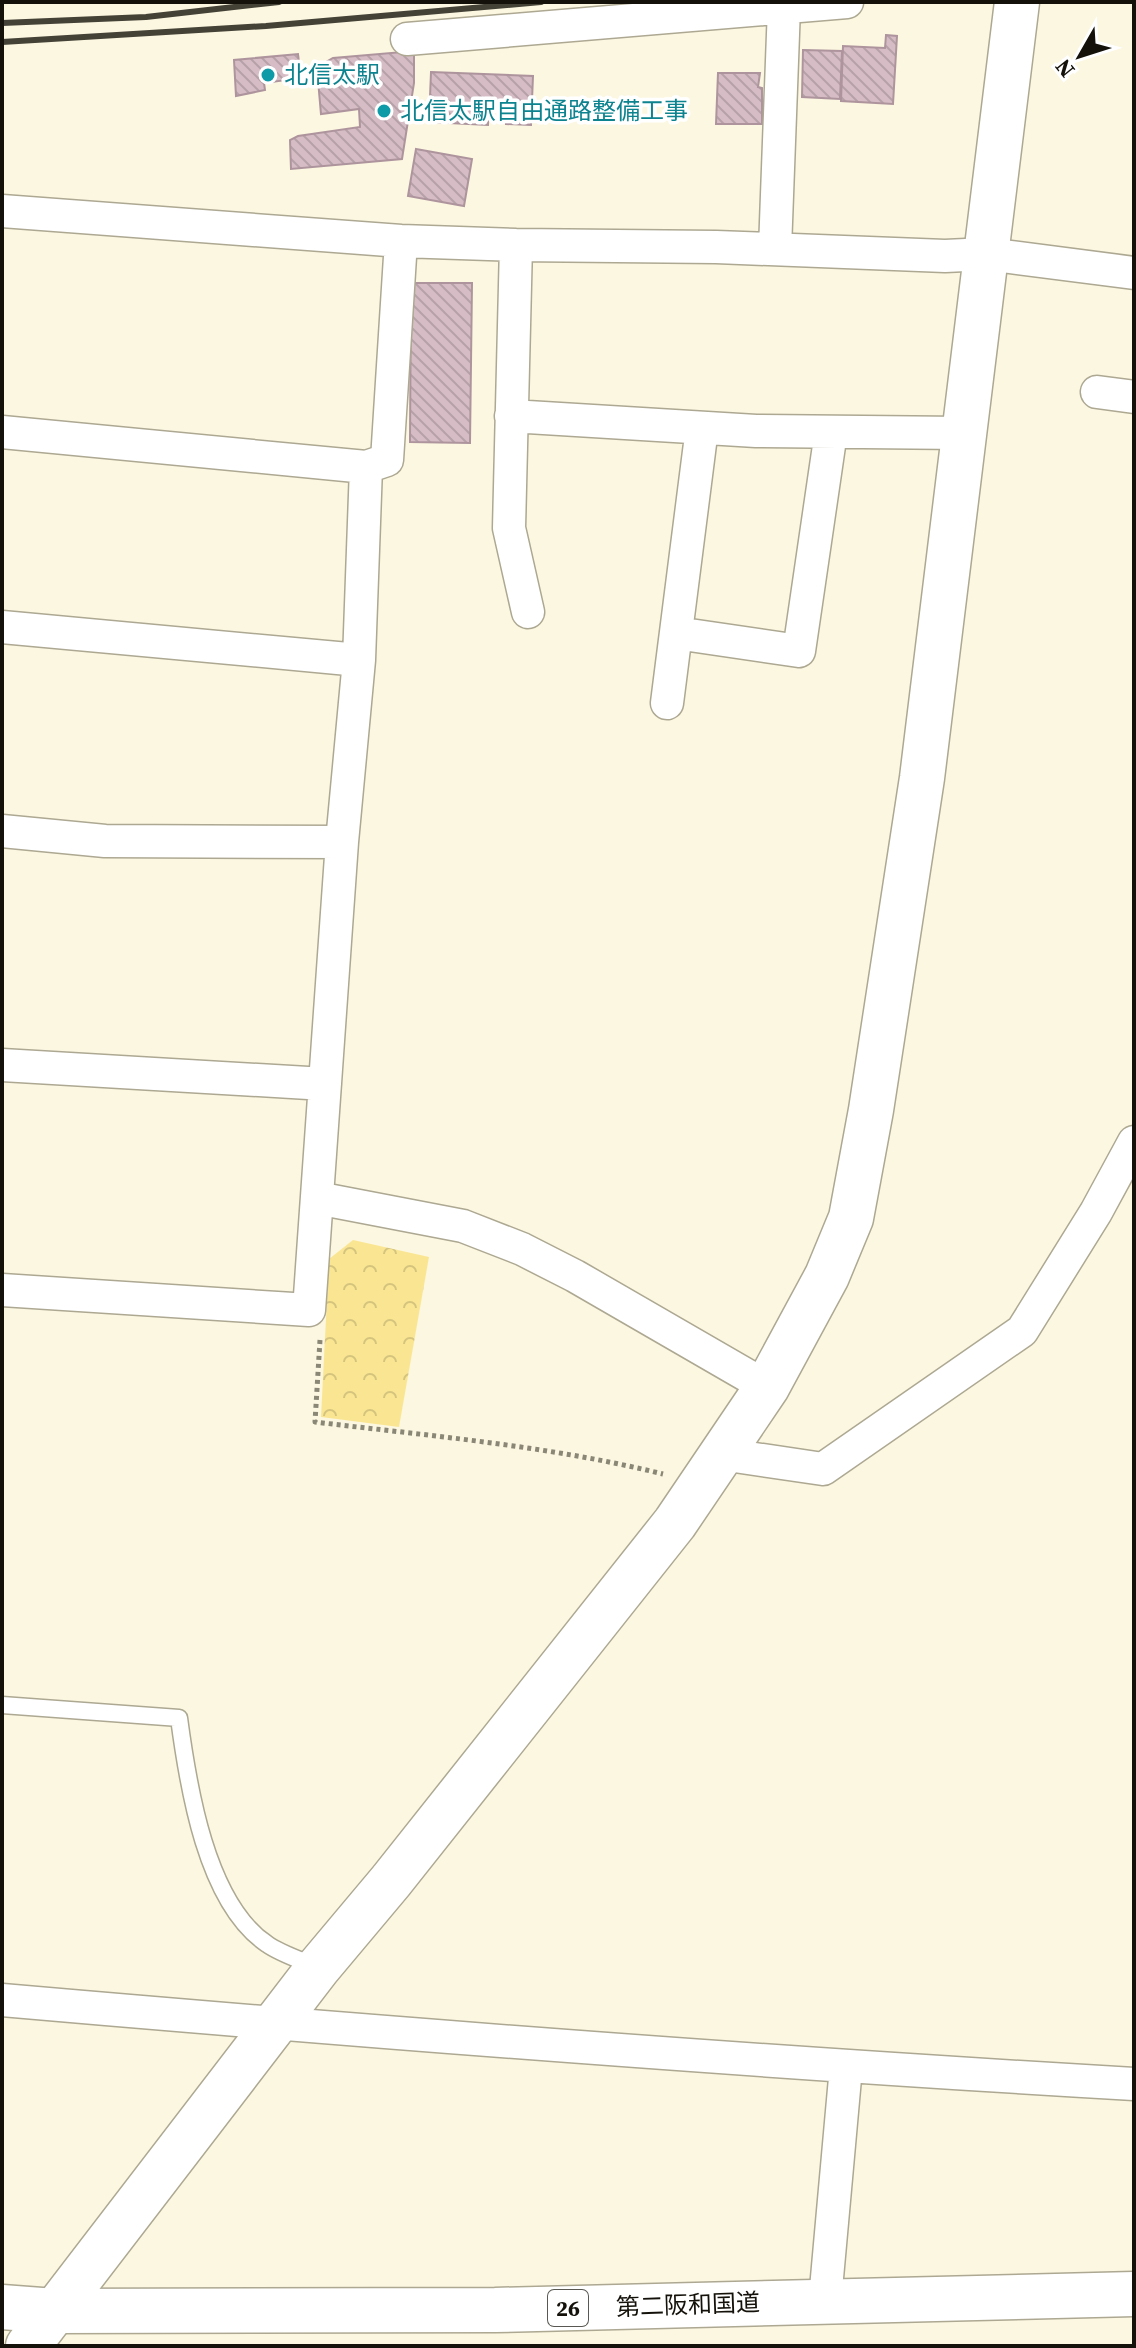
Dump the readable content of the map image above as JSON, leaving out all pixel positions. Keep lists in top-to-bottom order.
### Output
{
  "streets": {
    "main road": ["第二阪和国道", "26"]
  },
  "places": ["北信太駅", "北信太駅自由通路整備工事"],
  "north": "bottom left"
}
